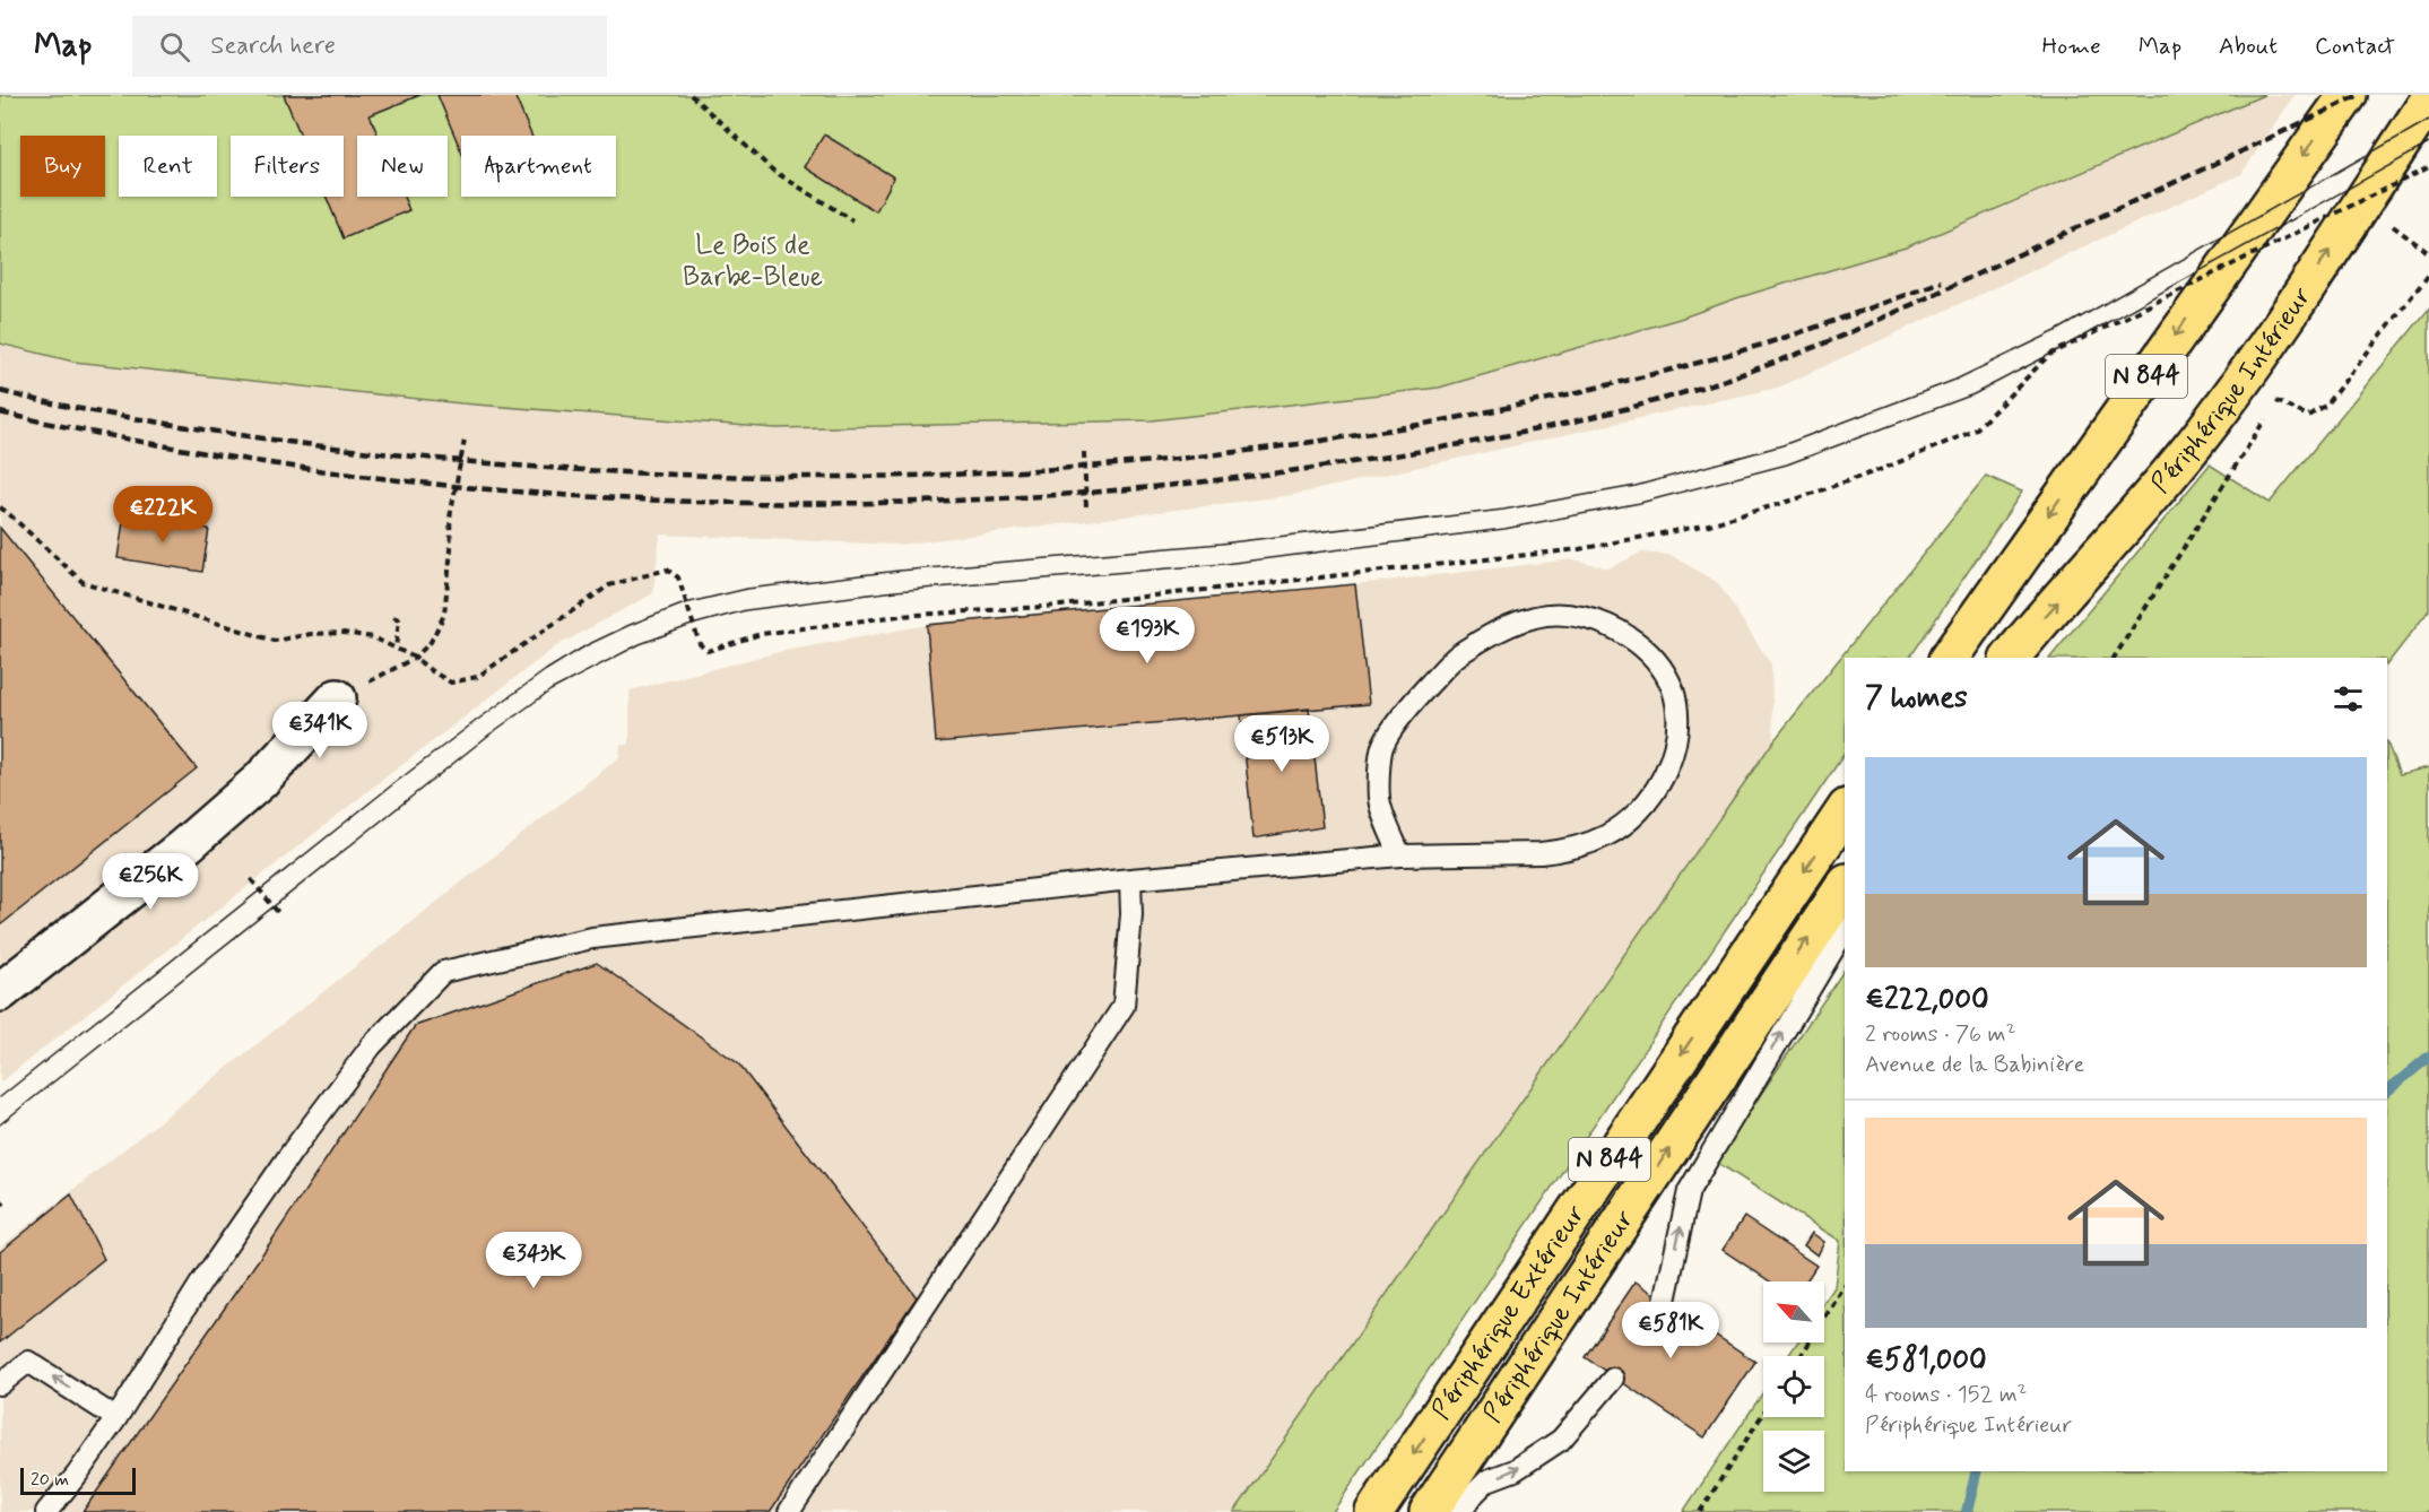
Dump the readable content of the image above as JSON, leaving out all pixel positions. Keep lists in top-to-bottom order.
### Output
{
  "streets": {
    "highway": ["N 844", "Périphérique Intérieur", "Périphérique Extérieur"]
  },
  "one_way": ["Périphérique Extérieur"],
  "parks": ["Le Bois de Barbe-Bleue"],
  "scale_bar": "20 m",
  "north": "top left",
  "page": {
    "header": "Map",
    "search": "Search here",
    "nav": [
      "Home",
      "Map",
      "About",
      "Contact"
    ],
    "chip": [
      "Buy",
      "Rent",
      "Filters",
      "New",
      "Apartment"
    ],
    "price": [
      "€222K",
      "€193K",
      "€341K",
      "€513K",
      "€256K",
      "€343K",
      "€581K"
    ],
    "heading": "7 homes",
    "list": [
      {
        "name": "€222,000",
        "note": "2 rooms · 76 m² · Avenue de la Babinière"
      },
      {
        "name": "€581,000",
        "note": "4 rooms · 152 m² · Périphérique Intérieur"
      }
    ],
    "scale": "20 m"
  }
}
